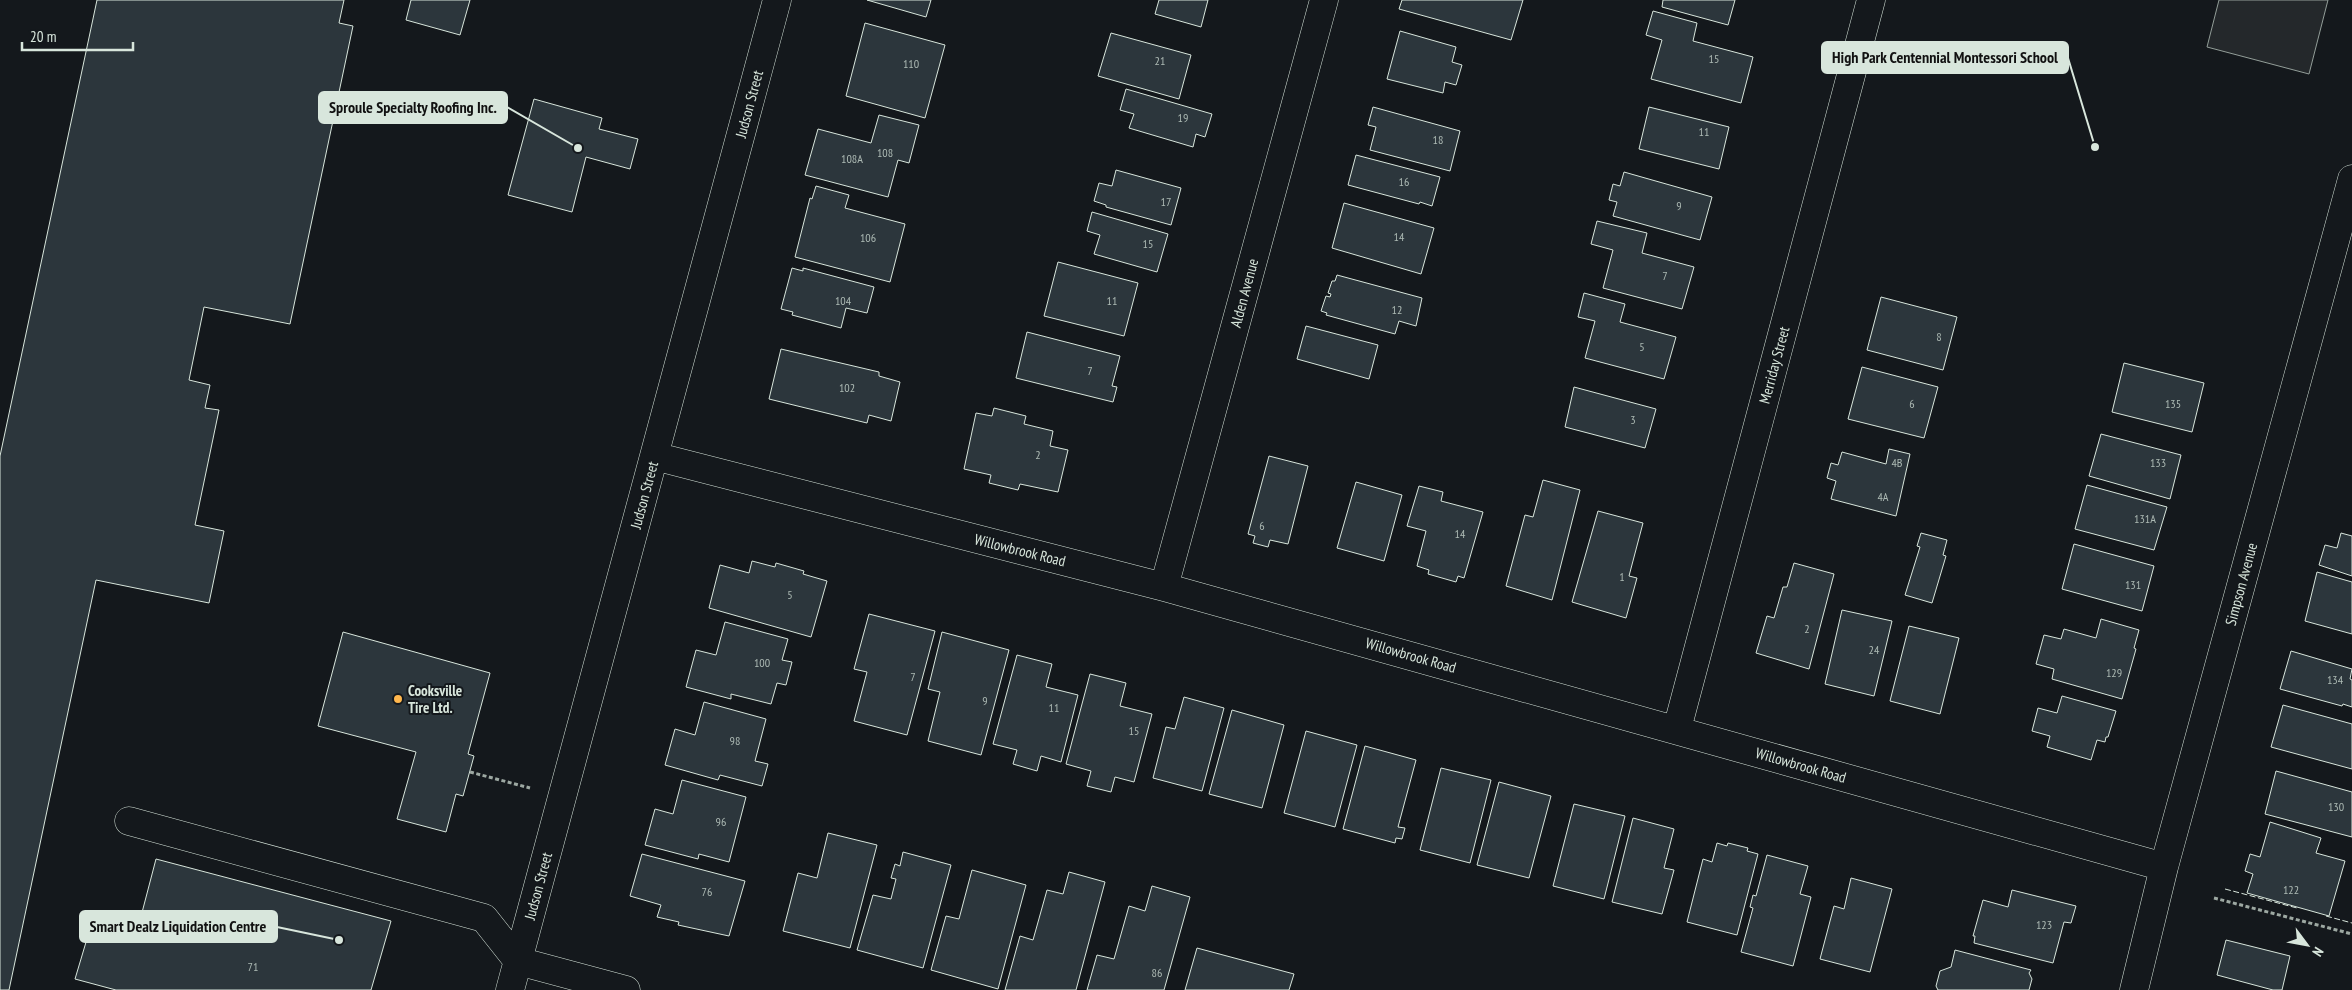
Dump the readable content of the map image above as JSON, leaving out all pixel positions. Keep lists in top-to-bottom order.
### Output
{
  "streets": {
    "street": [
      "Judson Street",
      "Alden Avenue",
      "Merriday Street",
      "Willowbrook Road",
      "Simpson Avenue"
    ]
  },
  "crossings": [
    ["Judson Street", "Willowbrook Road"],
    ["Alden Avenue", "Willowbrook Road"],
    ["Merriday Street", "Willowbrook Road"],
    ["Willowbrook Road", "Simpson Avenue"]
  ],
  "places": [
    "High Park Centennial Montessori School",
    "Sproule Specialty Roofing Inc.",
    "Cooksville Tire Ltd.",
    "Smart Dealz Liquidation Centre"
  ],
  "house_numbers": [
    "15",
    "21",
    "110",
    "19",
    "11",
    "18",
    "108",
    "108A",
    "16",
    "17",
    "9",
    "14",
    "106",
    "15",
    "7",
    "104",
    "11",
    "12",
    "8",
    "5",
    "7",
    "102",
    "6",
    "135",
    "3",
    "2",
    "4B",
    "133",
    "4A",
    "131A",
    "6",
    "14",
    "1",
    "131",
    "5",
    "2",
    "24",
    "100",
    "129",
    "7",
    "134",
    "9",
    "11",
    "15",
    "98",
    "130",
    "96",
    "122",
    "76",
    "123",
    "71",
    "86"
  ],
  "scale_bar": "20 m",
  "north": "bottom right"
}
